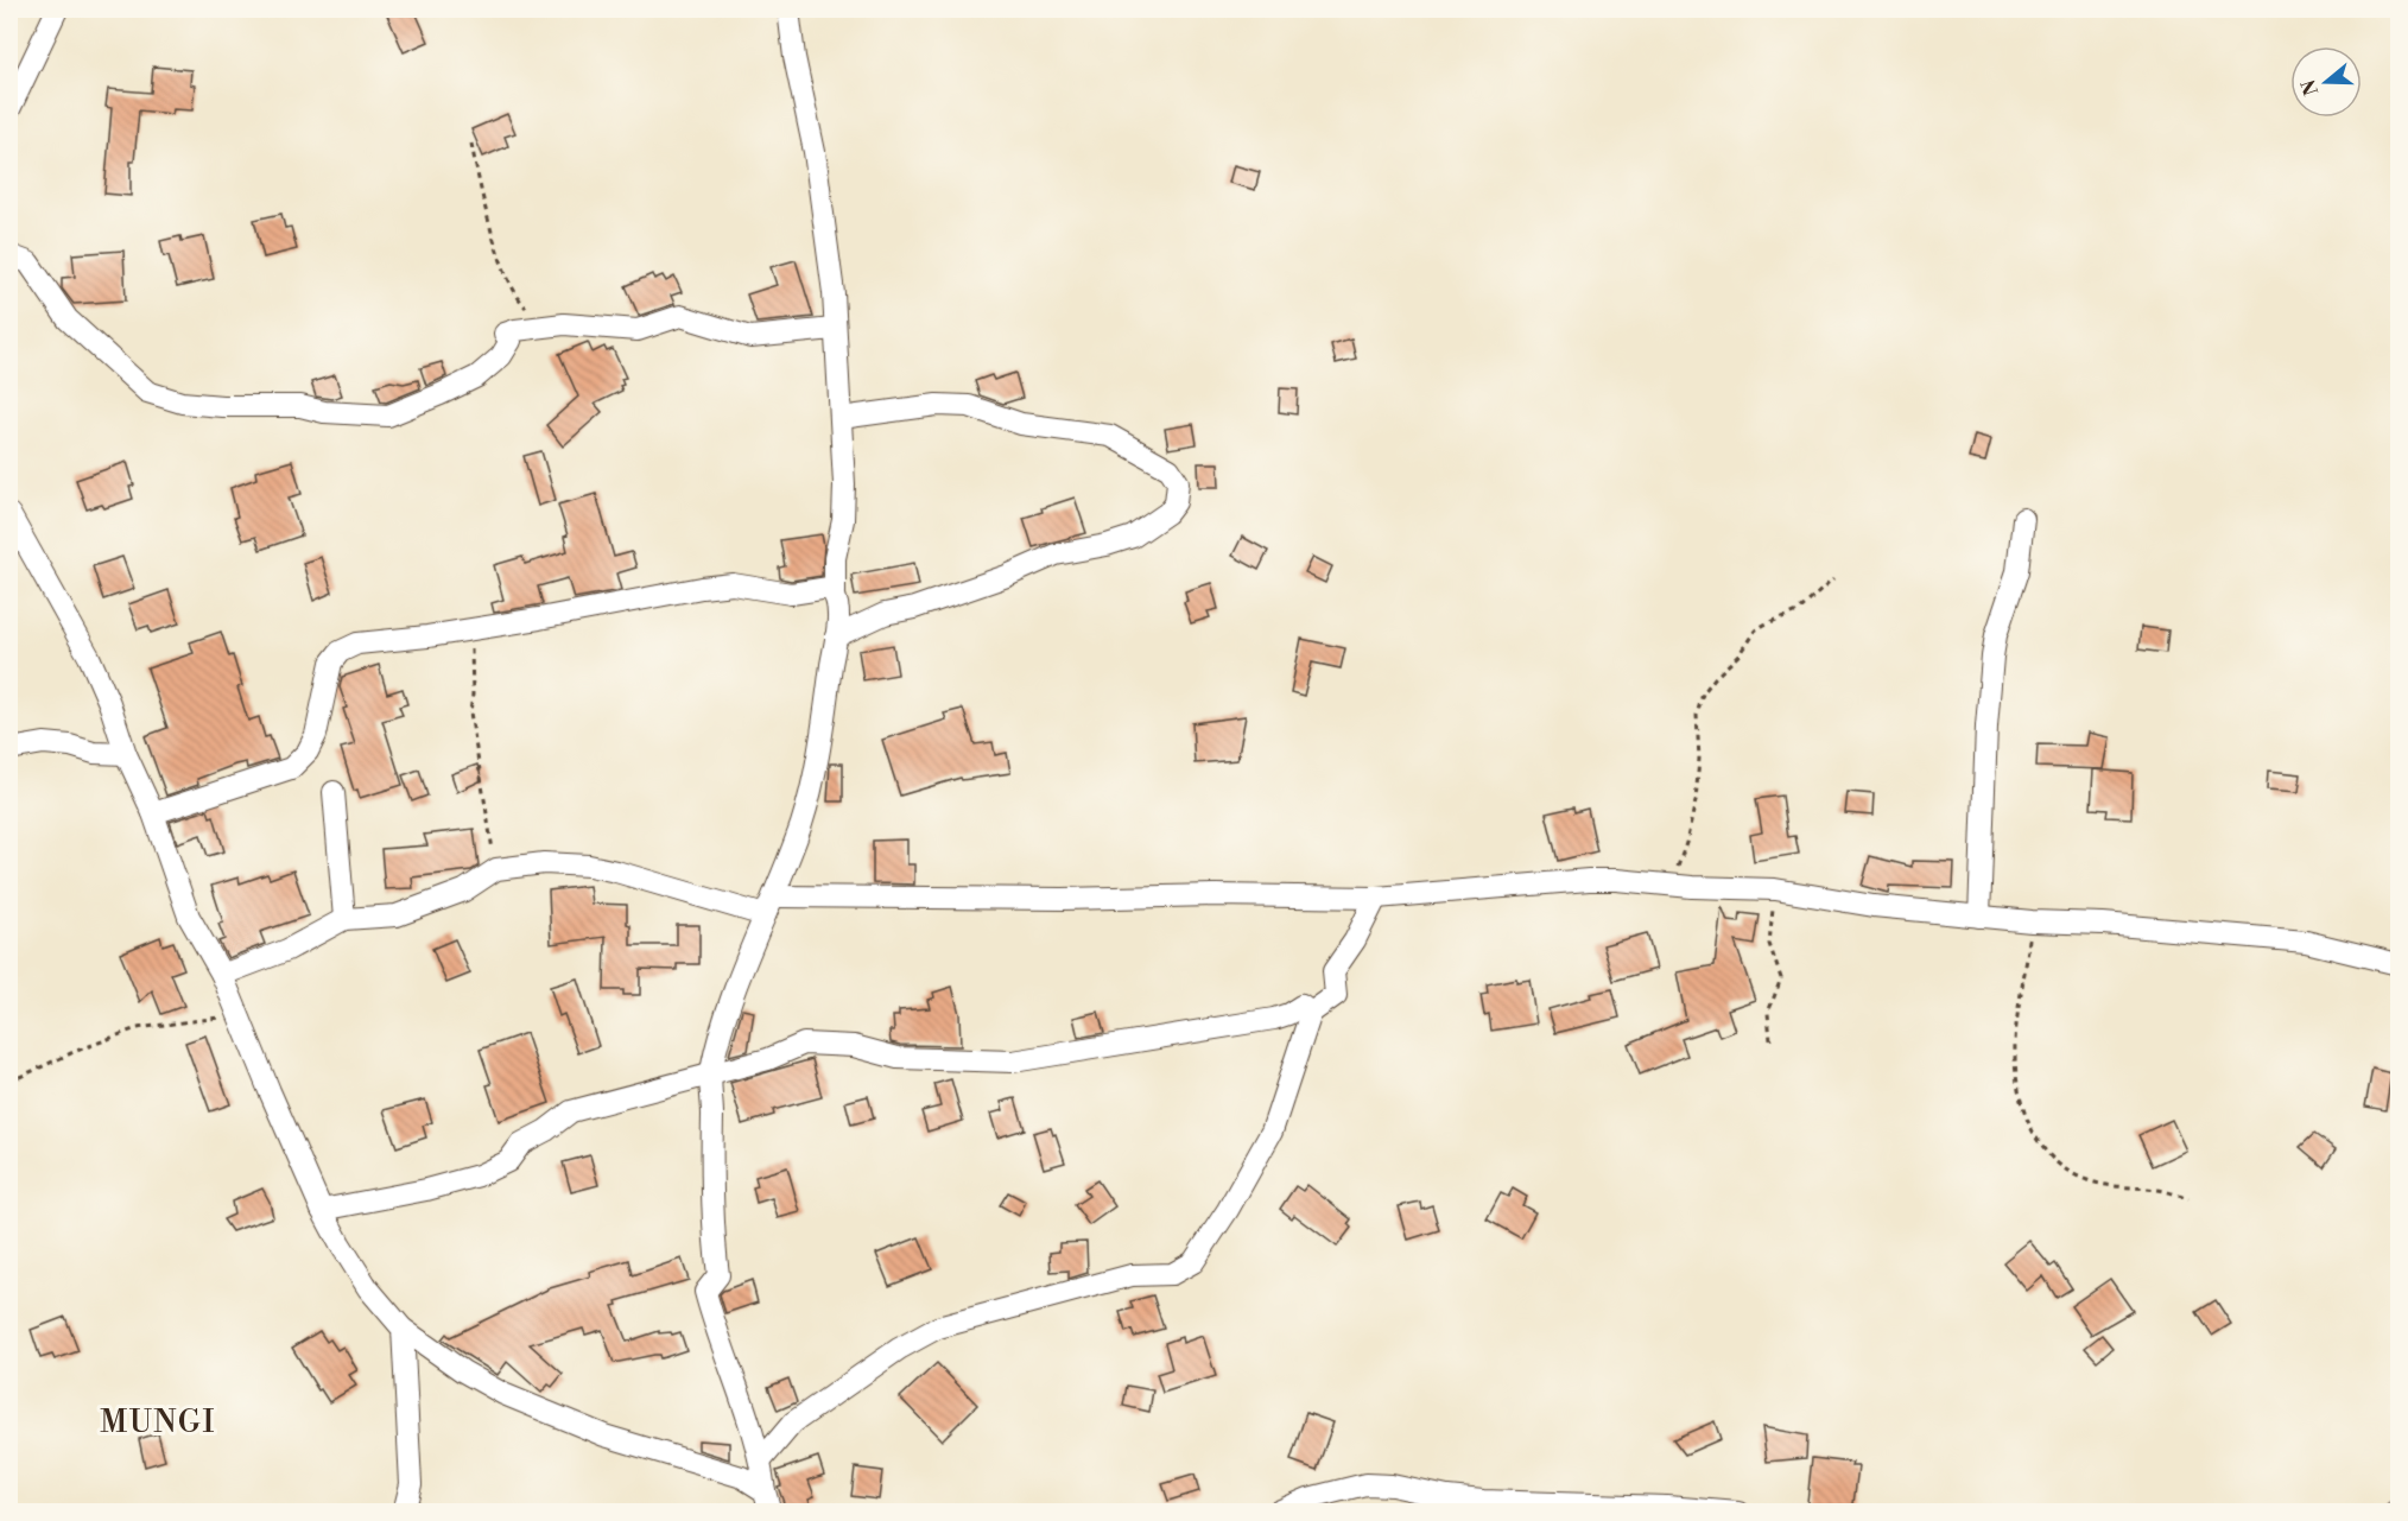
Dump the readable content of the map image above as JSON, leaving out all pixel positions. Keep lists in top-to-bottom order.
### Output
{
  "districts": ["MUNGI"],
  "north": "left"
}
